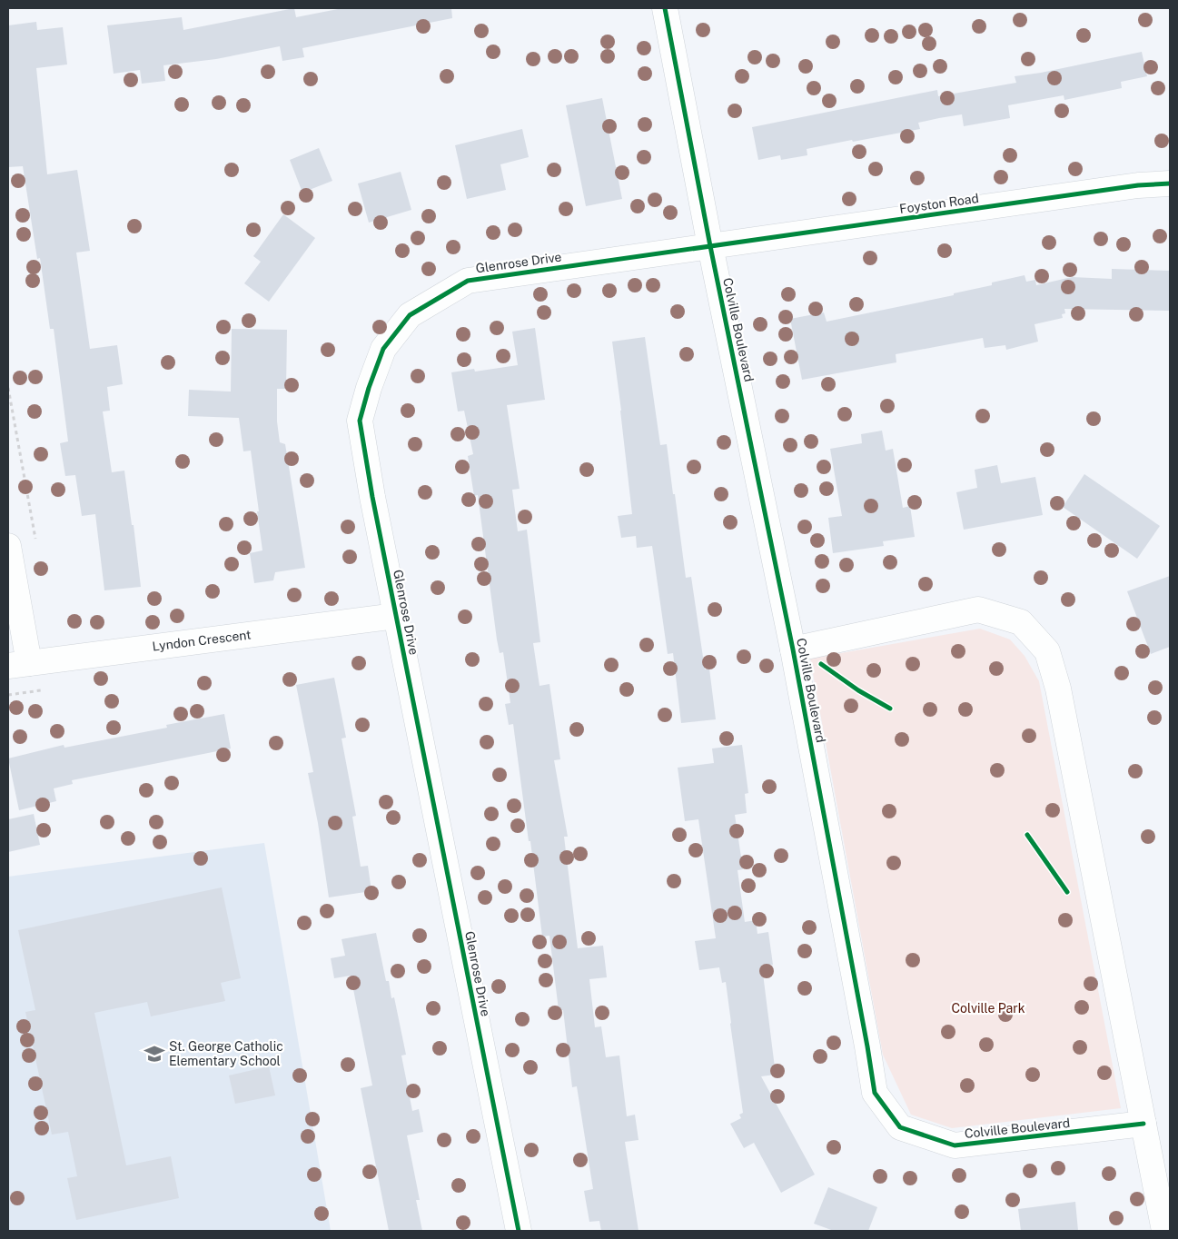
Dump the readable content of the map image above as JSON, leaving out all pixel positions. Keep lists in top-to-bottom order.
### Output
{
  "streets": {
    "street": [
      "Foyston Road",
      "Glenrose Drive",
      "Colville Boulevard",
      "Lyndon Crescent"
    ]
  },
  "crossings": [
    ["Foyston Road", "Glenrose Drive"],
    ["Foyston Road", "Colville Boulevard"],
    ["Glenrose Drive", "Colville Boulevard"],
    ["Glenrose Drive", "Lyndon Crescent"]
  ],
  "parks": ["Colville Park"],
  "places": {
    "school or university": ["St. George Catholic Elementary School"]
  }
}
